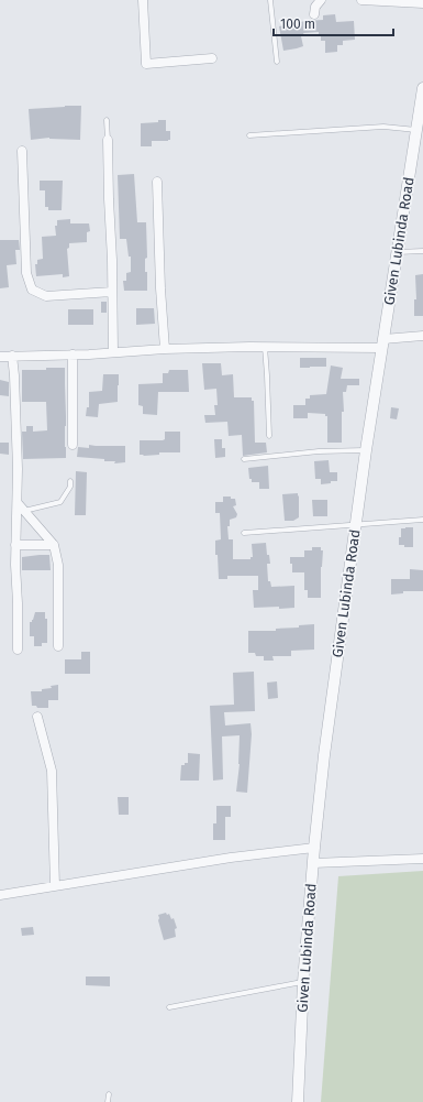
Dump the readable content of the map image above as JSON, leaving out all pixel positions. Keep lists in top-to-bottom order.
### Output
{
  "streets": {
    "street": ["Given Lubinda Road"]
  },
  "scale_bar": "100 m"
}
